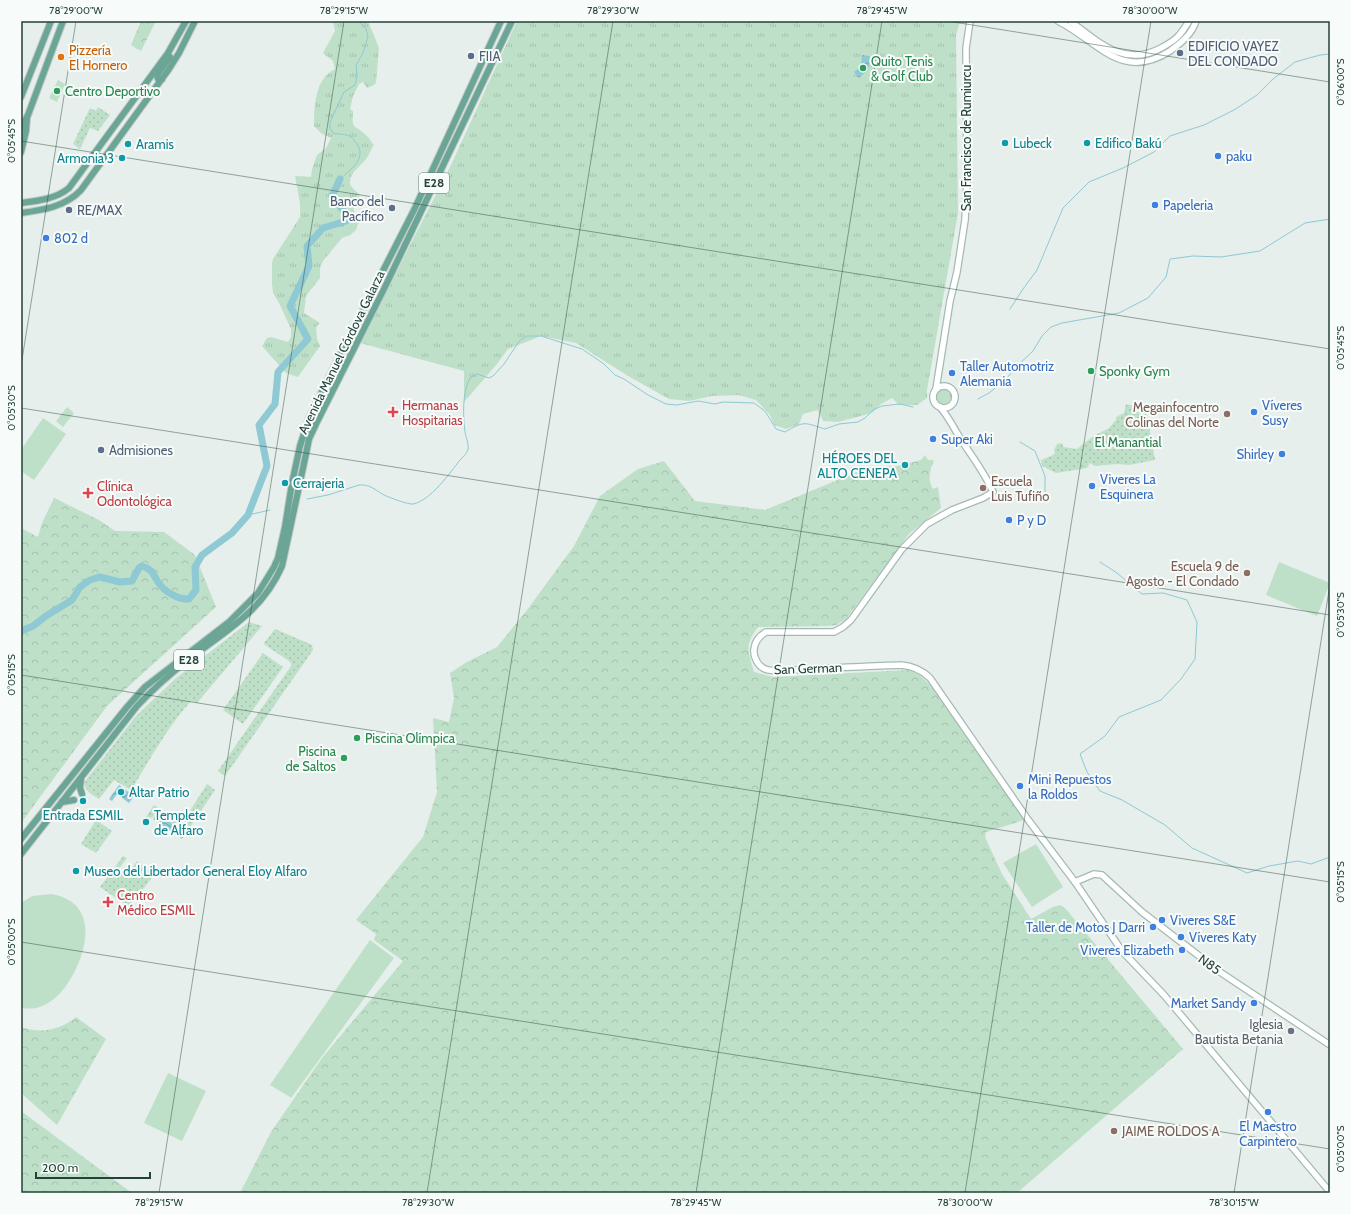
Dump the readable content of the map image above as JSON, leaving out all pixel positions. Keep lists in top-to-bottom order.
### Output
{
  "streets": {
    "main road": [
      "San Francisco de Rumiurcu",
      "E28",
      "Avenida Manuel Córdova Galarza",
      "San German",
      "N85"
    ]
  },
  "crossings": [
    ["San German", "N85"]
  ],
  "parks": ["El Manantial"],
  "places": {
    "other": [
      "EDIFICIO VAYEZ DEL CONDADO",
      "FIIA",
      "Pizzería El Hornero",
      "Quito Tenis & Golf Club",
      "Centro Deportivo",
      "Lubeck",
      "Edifico Bakú",
      "Aramis",
      "paku",
      "Armonia 3",
      "Papeleria",
      "Banco del Pacífico",
      "RE/MAX",
      "802 d",
      "Sponky Gym",
      "Taller Automotriz Alemania",
      "Víveres Susy",
      "Megainfocentro Colinas del Norte",
      "Super Aki",
      "Admisiones",
      "Shirley",
      "HÉROES DEL ALTO CENEPA",
      "Cerrajeria",
      "Viveres La Esquinera",
      "Escuela Luis Tufiño",
      "P y D",
      "Escuela 9 de Agosto - El Condado",
      "Piscina Olímpica",
      "Piscina de Saltos",
      "Mini Repuestos la Roldos",
      "Altar Patrio",
      "Entrada ESMIL",
      "Templete de Alfaro",
      "Museo del Libertador General Eloy Alfaro",
      "Viveres S&E",
      "Taller de Motos J Darri",
      "Víveres Katy",
      "Viveres Elizabeth",
      "Market Sandy",
      "Iglesia Bautista Betania",
      "El Maestro Carpintero",
      "JAIME ROLDOS A"
    ],
    "health": ["Hermanas Hospitarias", "Clínica Odontológica", "Centro Médico ESMIL"]
  },
  "scale_bar": "200 m",
  "coordinates": [
    "78°29'00\"W",
    "78°29'15\"W",
    "78°29'30\"W",
    "78°29'45\"W",
    "78°30'00\"W",
    "0°06'00\"S",
    "0°05'45\"S",
    "0°05'30\"S",
    "0°05'15\"S",
    "0°05'00\"S",
    "78°30'15\"W"
  ]
}
